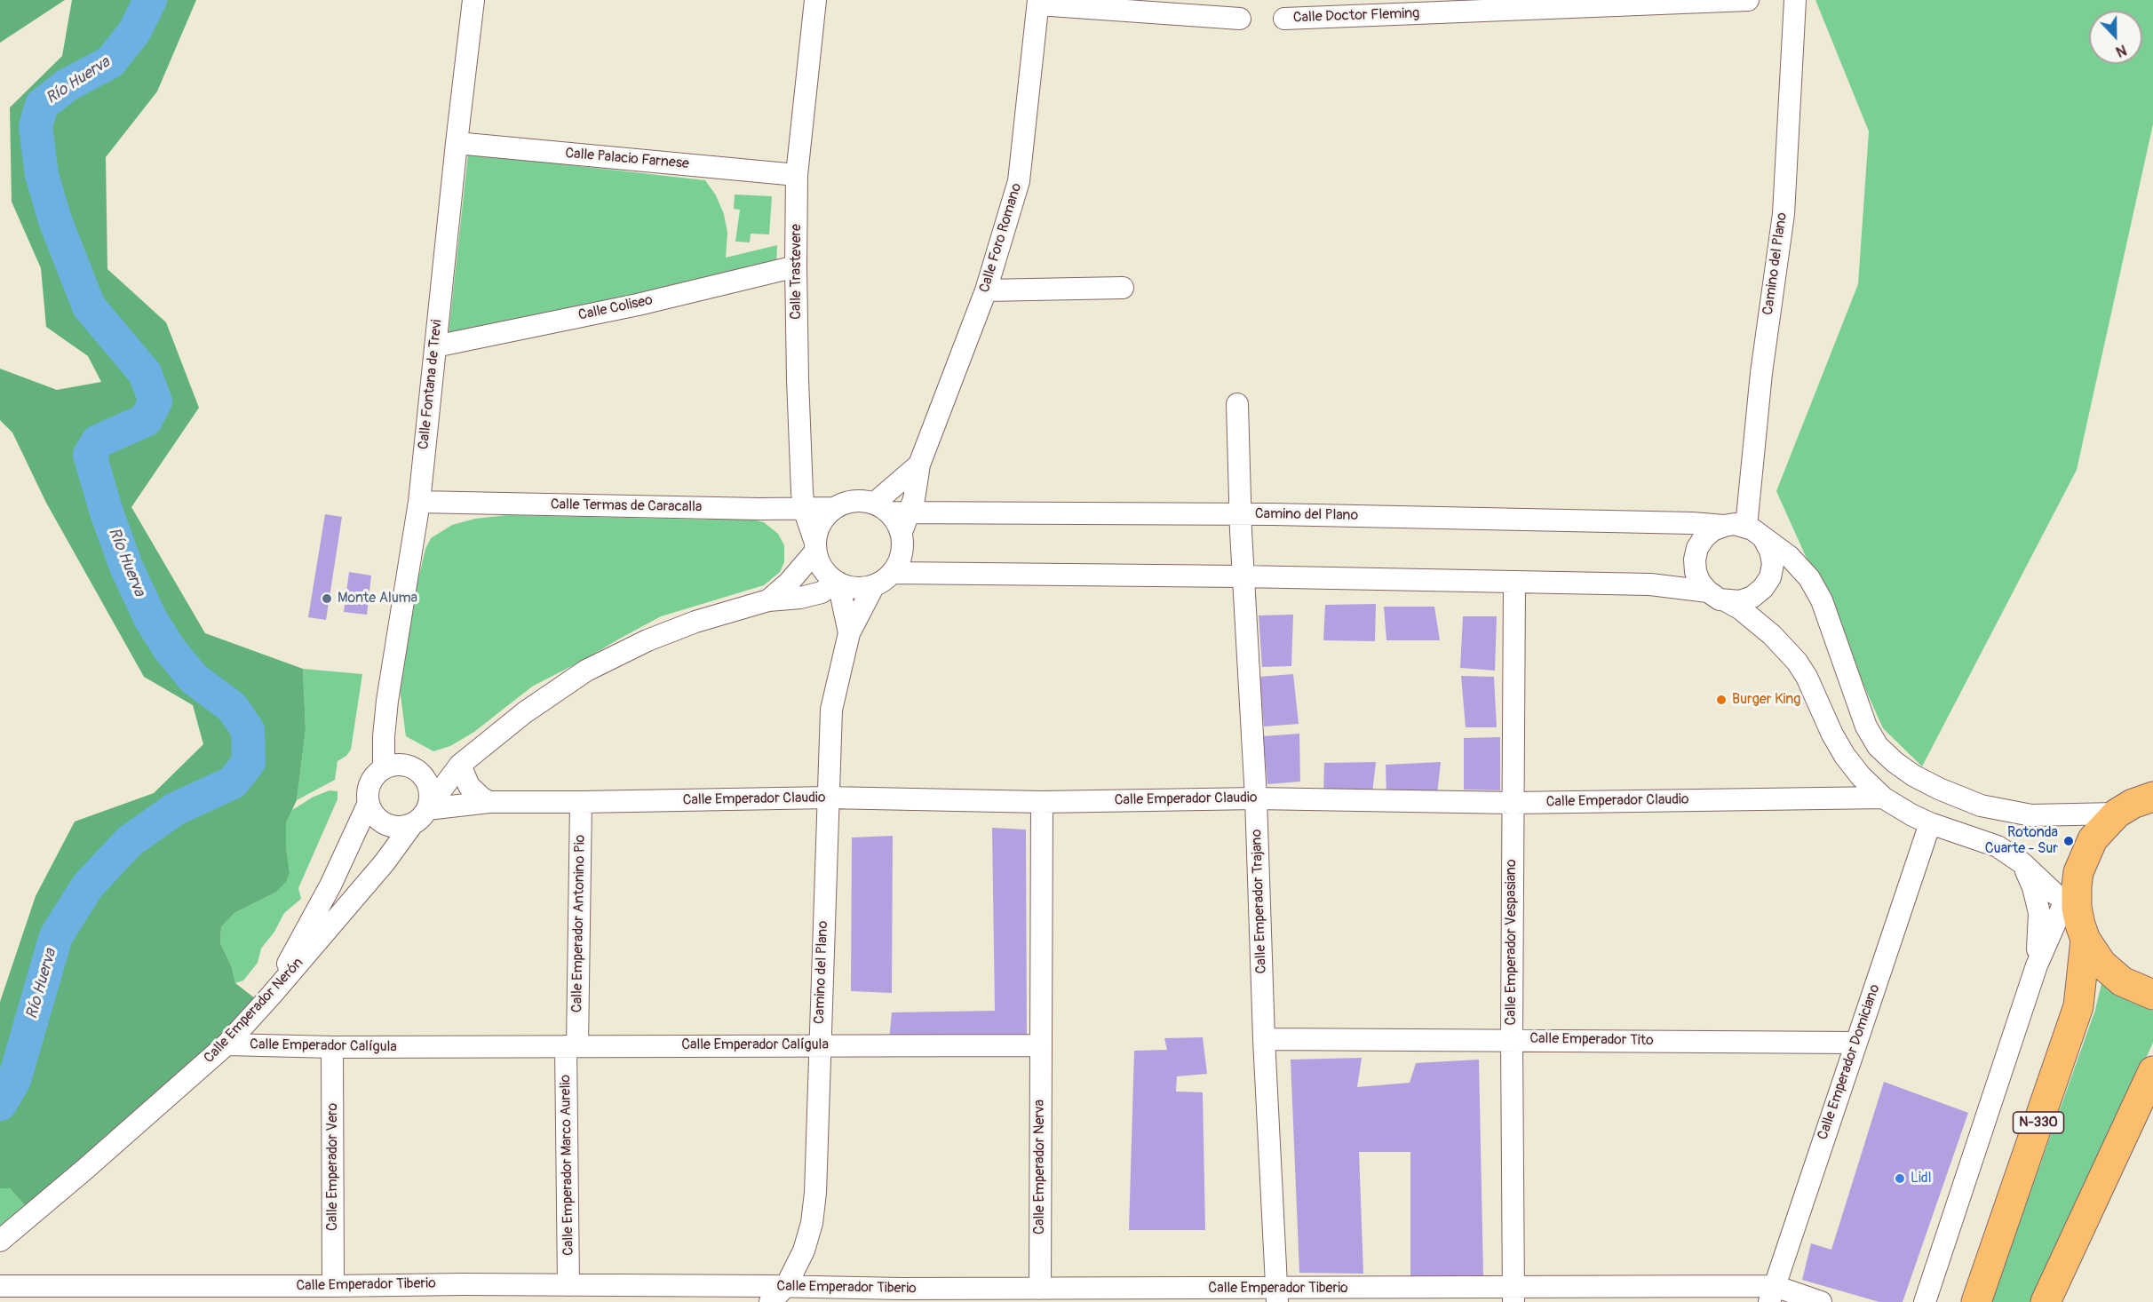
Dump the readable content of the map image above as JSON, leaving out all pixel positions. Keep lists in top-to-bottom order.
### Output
{
  "streets": {
    "highway": ["N-330"],
    "street": [
      "Calle Doctor Fleming",
      "Calle Palacio Farnese",
      "Calle Foro Romano",
      "Camino del Plano",
      "Calle Trastevere",
      "Calle Coliseo",
      "Calle Fontana de Trevi",
      "Calle Termas de Caracalla",
      "Calle Emperador Claudio",
      "Calle Emperador Trajano",
      "Calle Emperador Antonino Pio",
      "Calle Emperador Vespasiano",
      "Calle Emperador Nerón",
      "Calle Emperador Tito",
      "Calle Emperador Calígula",
      "Calle Emperador Domiciano",
      "Calle Emperador Marco Aurelio",
      "Calle Emperador Vero",
      "Calle Emperador Nerva",
      "Calle Emperador Tiberio"
    ]
  },
  "crossings": [
    ["Calle Palacio Farnese", "Calle Trastevere"],
    ["Calle Palacio Farnese", "Calle Fontana de Trevi"],
    ["Calle Foro Romano", "Camino del Plano"],
    ["Calle Foro Romano", "Calle Trastevere"],
    ["Calle Foro Romano", "Calle Termas de Caracalla"],
    ["Calle Foro Romano", "Calle Emperador Nerón"],
    ["Camino del Plano", "Calle Trastevere"],
    ["Camino del Plano", "Calle Termas de Caracalla"],
    ["Camino del Plano", "Calle Emperador Claudio"],
    ["Camino del Plano", "Calle Emperador Trajano"],
    ["Camino del Plano", "Calle Emperador Nerón"],
    ["Camino del Plano", "Calle Emperador Calígula"],
    ["Camino del Plano", "Calle Emperador Tiberio"],
    ["Calle Trastevere", "Calle Coliseo"],
    ["Calle Trastevere", "Calle Termas de Caracalla"],
    ["Calle Trastevere", "Calle Emperador Nerón"],
    ["Calle Coliseo", "Calle Fontana de Trevi"],
    ["Calle Fontana de Trevi", "Calle Termas de Caracalla"],
    ["Calle Fontana de Trevi", "Calle Emperador Claudio"],
    ["Calle Fontana de Trevi", "Calle Emperador Nerón"],
    ["Calle Termas de Caracalla", "Calle Emperador Nerón"],
    ["Calle Emperador Claudio", "Calle Emperador Trajano"],
    ["Calle Emperador Claudio", "Calle Emperador Antonino Pio"],
    ["Calle Emperador Claudio", "Calle Emperador Vespasiano"],
    ["Calle Emperador Claudio", "Calle Emperador Nerón"],
    ["Calle Emperador Trajano", "Calle Emperador Tito"],
    ["Calle Emperador Trajano", "Calle Emperador Tiberio"],
    ["Calle Emperador Antonino Pio", "Calle Emperador Calígula"],
    ["Calle Emperador Antonino Pio", "Calle Emperador Marco Aurelio"],
    ["Calle Emperador Vespasiano", "Calle Emperador Tito"],
    ["Calle Emperador Vespasiano", "Calle Emperador Tiberio"],
    ["Calle Emperador Nerón", "Calle Emperador Calígula"],
    ["Calle Emperador Tito", "Calle Emperador Domiciano"],
    ["Calle Emperador Calígula", "Calle Emperador Marco Aurelio"],
    ["Calle Emperador Calígula", "Calle Emperador Vero"],
    ["Calle Emperador Calígula", "Calle Emperador Nerva"],
    ["Calle Emperador Domiciano", "Calle Emperador Tiberio"],
    ["Calle Emperador Marco Aurelio", "Calle Emperador Tiberio"],
    ["Calle Emperador Vero", "Calle Emperador Tiberio"],
    ["Calle Emperador Nerva", "Calle Emperador Tiberio"]
  ],
  "water": ["Río Huerva"],
  "places": [
    "Monte Aluma",
    "Burger King",
    "Rotonda Cuarte - Sur",
    "Lidl"
  ],
  "north": "bottom"
}
